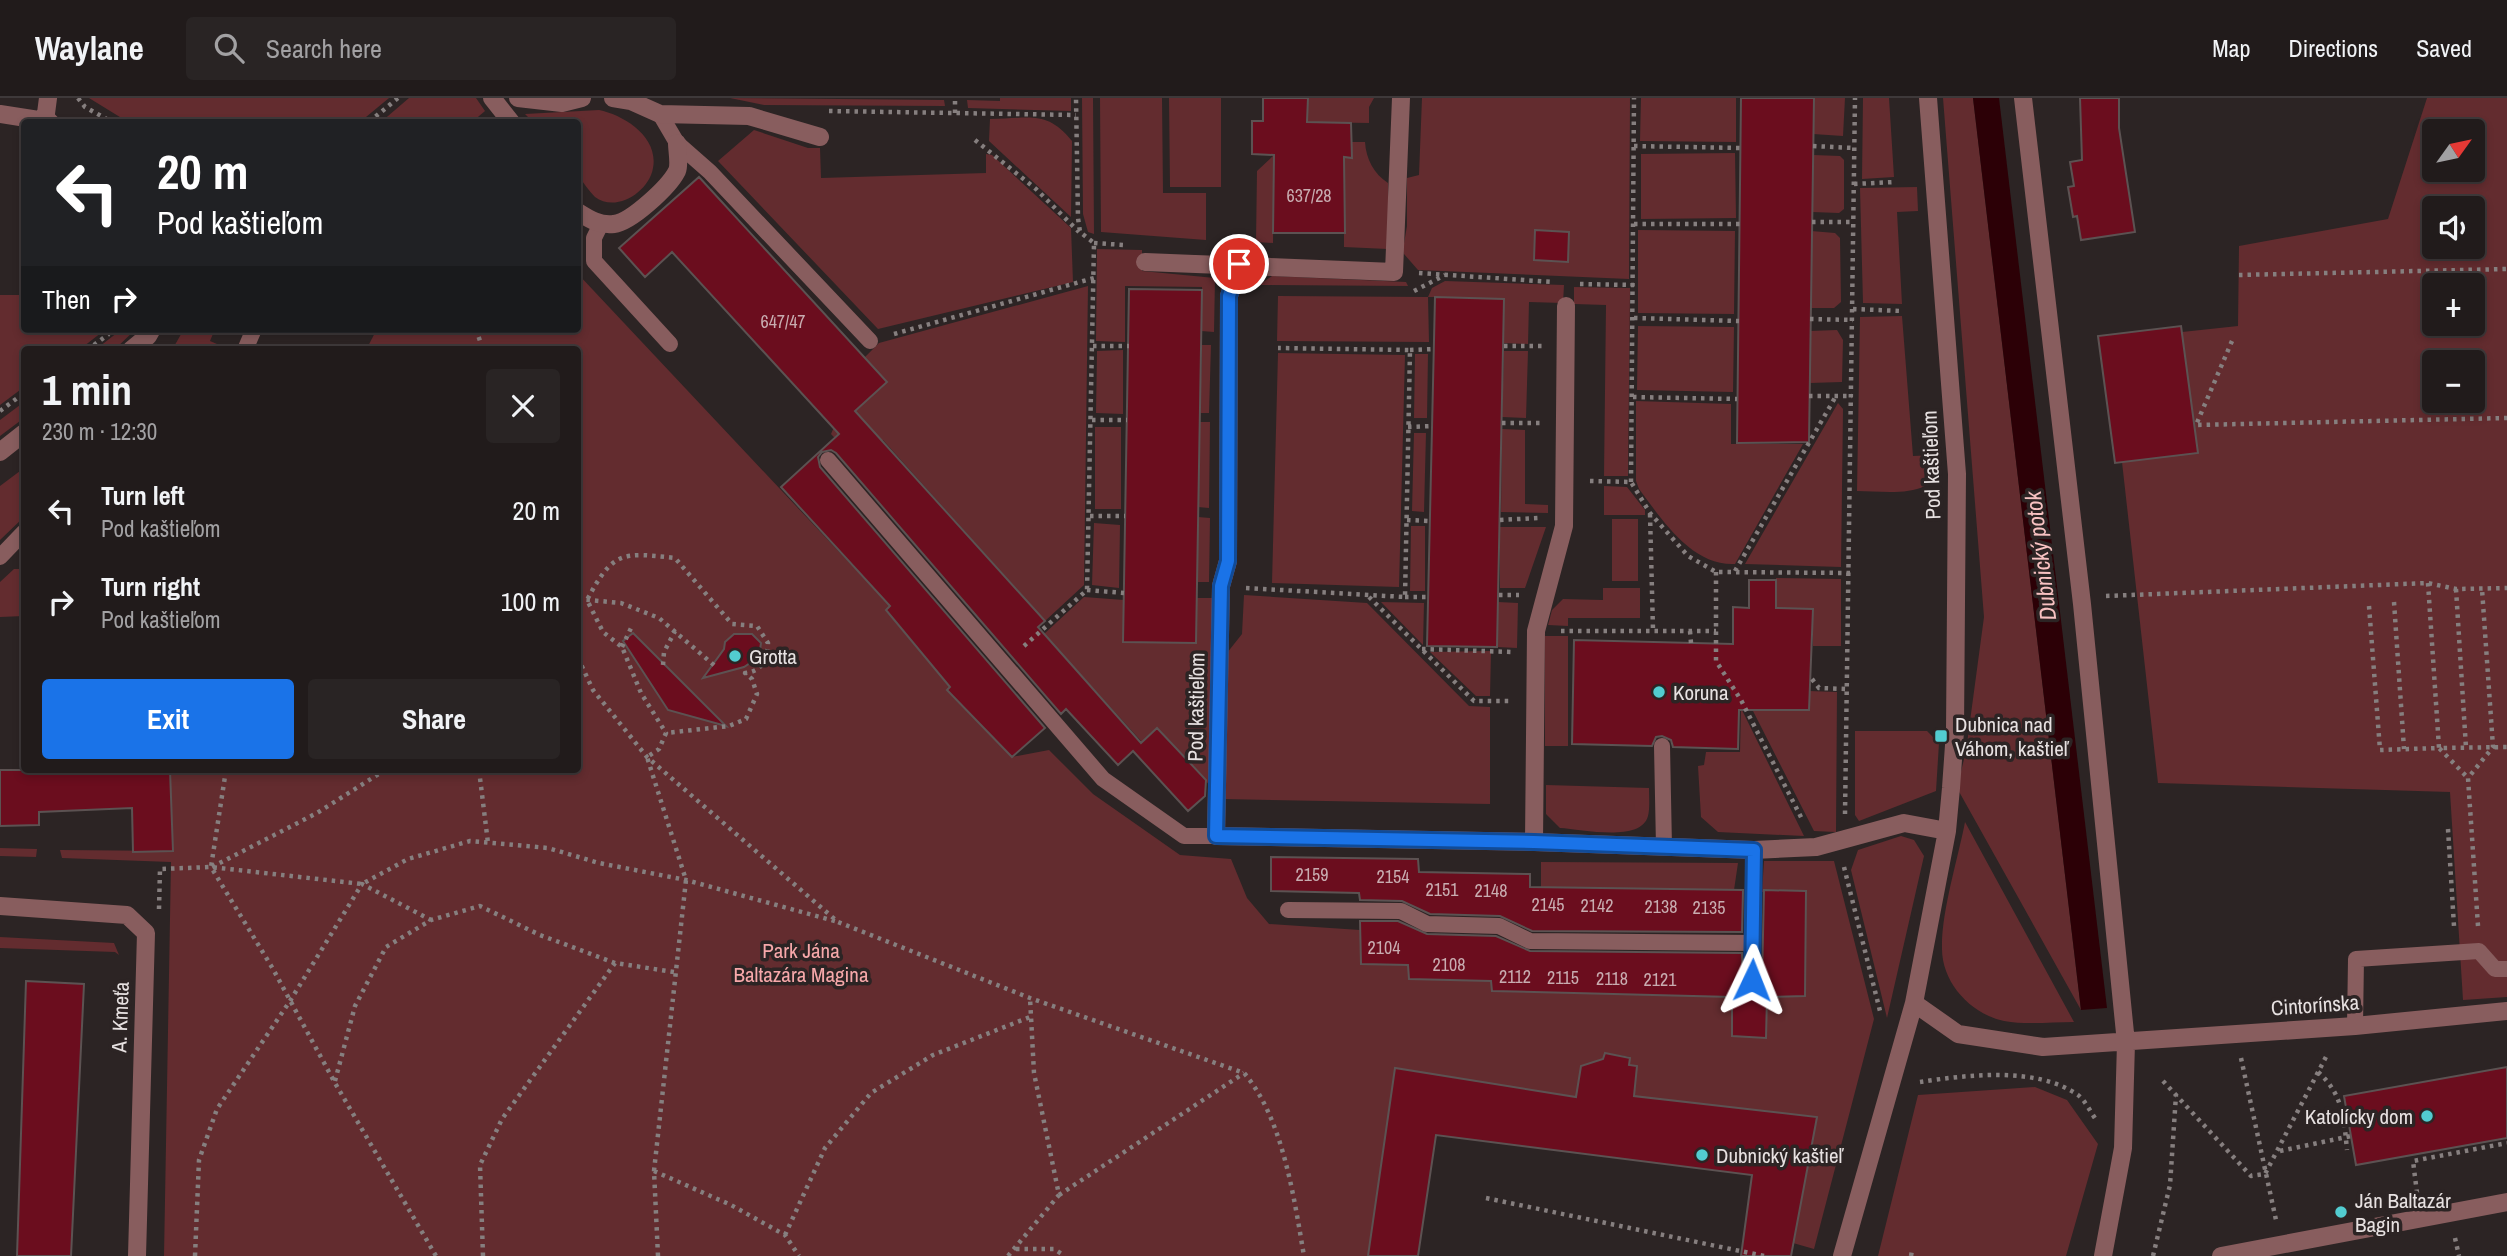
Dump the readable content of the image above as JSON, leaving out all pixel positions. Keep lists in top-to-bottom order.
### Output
{
  "streets": {
    "street": ["Pod kaštieľom", "Cintorínska", "A. Kmeťa"]
  },
  "crossings": [
    ["Pod kaštieľom", "Cintorínska"]
  ],
  "water": ["Dubnický potok"],
  "parks": ["Park Jána Baltazára Magina"],
  "places": {
    "other": [
      "Grotta",
      "Koruna",
      "Katolícky dom",
      "Dubnický kaštieľ",
      "Ján Baltazár Bagin"
    ],
    "transit": ["Dubnica nad Váhom, kaštieľ"]
  },
  "house_numbers": [
    "637/28",
    "647/47",
    "2159",
    "2154",
    "2151",
    "2148",
    "2145",
    "2142",
    "2138",
    "2135",
    "2104",
    "2108",
    "2112",
    "2115",
    "2118",
    "2121"
  ],
  "north": "top right",
  "page": {
    "header": "Waylane",
    "search": "Search here",
    "nav": ["Map", "Directions", "Saved"],
    "map_buttons": ["+", "−"],
    "turn": ["20 m", "Pod kaštieľom"],
    "then": "Then",
    "heading": ["1 min", "230 m · 12:30"],
    "list": [
      {
        "name": "Turn left",
        "note": "Pod kaštieľom",
        "value": "20 m"
      },
      {
        "name": "Turn right",
        "note": "Pod kaštieľom",
        "value": "100 m"
      }
    ],
    "buttons": ["Exit", "Share"]
  }
}
